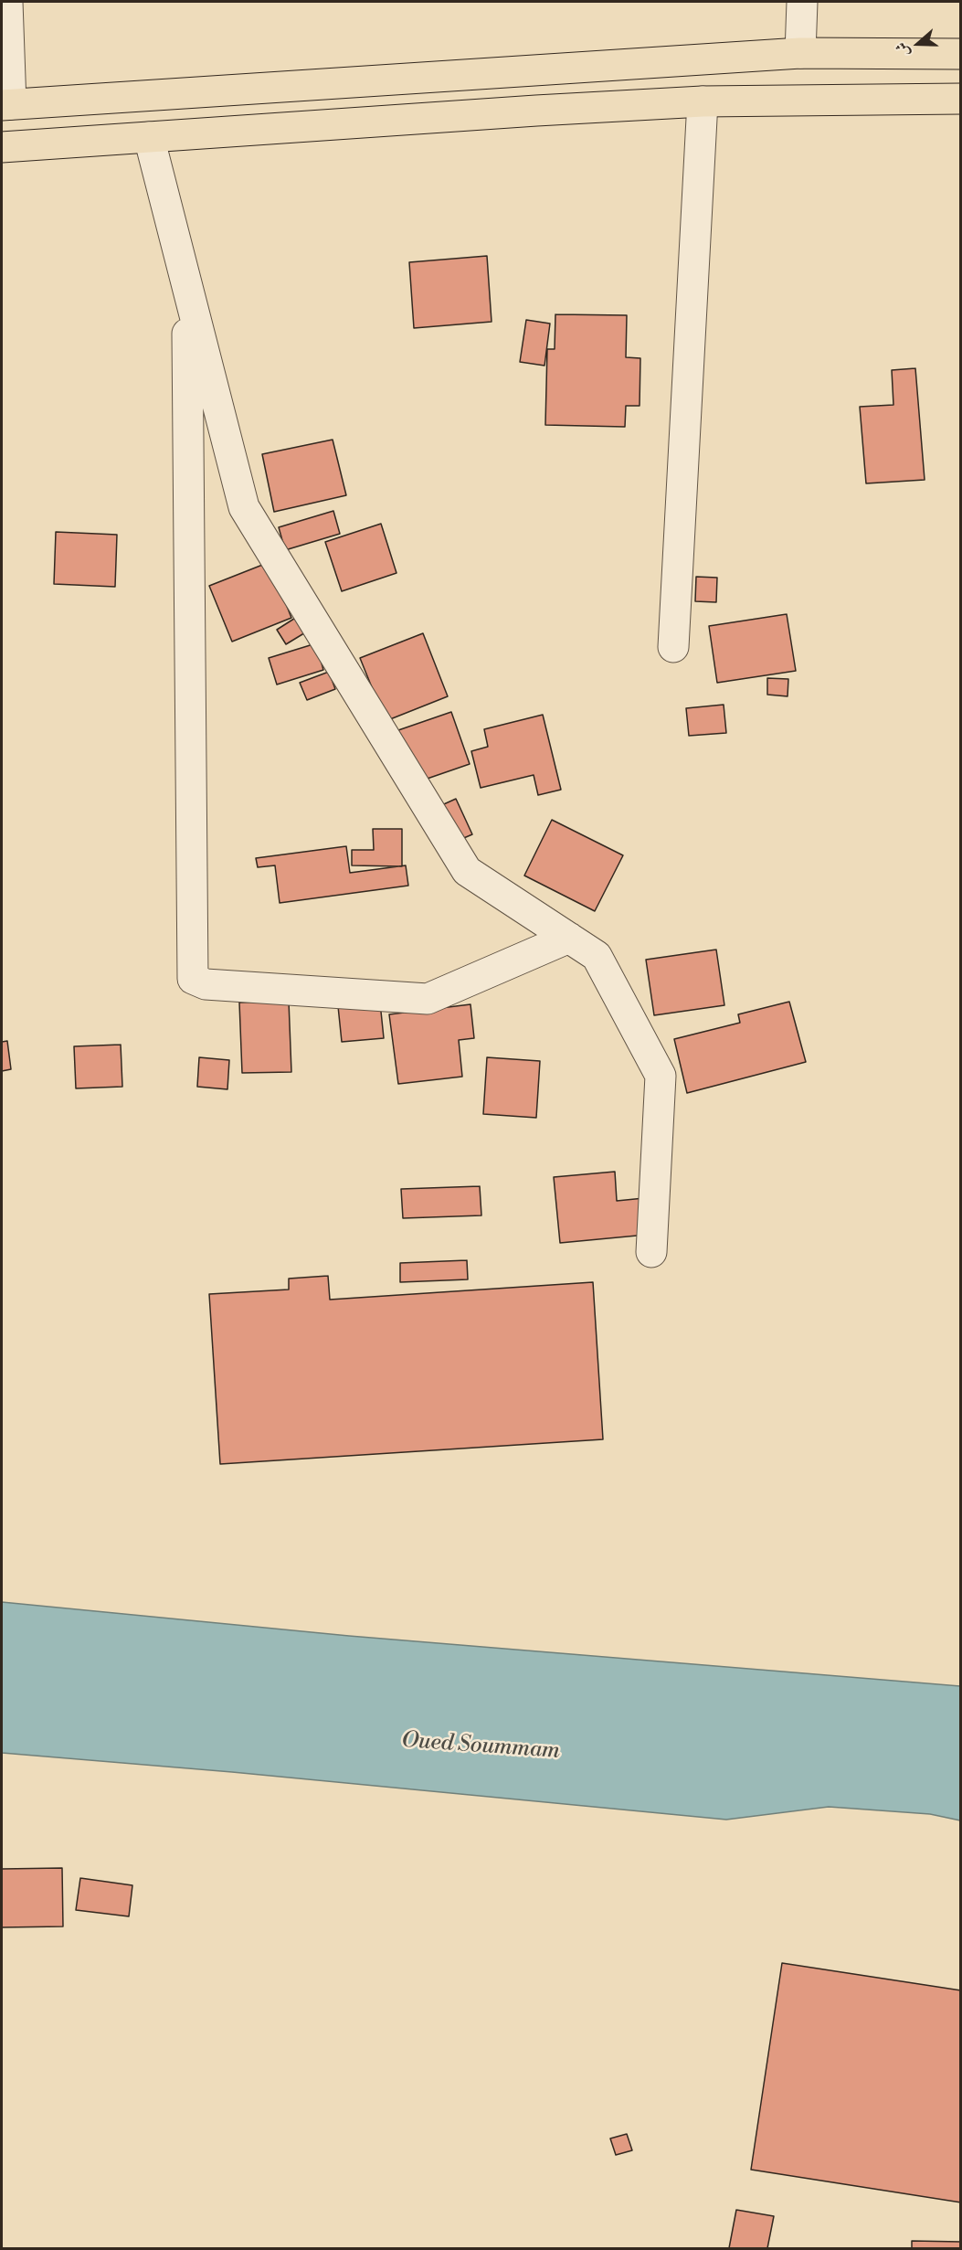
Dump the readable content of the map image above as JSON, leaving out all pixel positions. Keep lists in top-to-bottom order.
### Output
{
  "water": ["Oued Soummam"],
  "north": "left"
}
